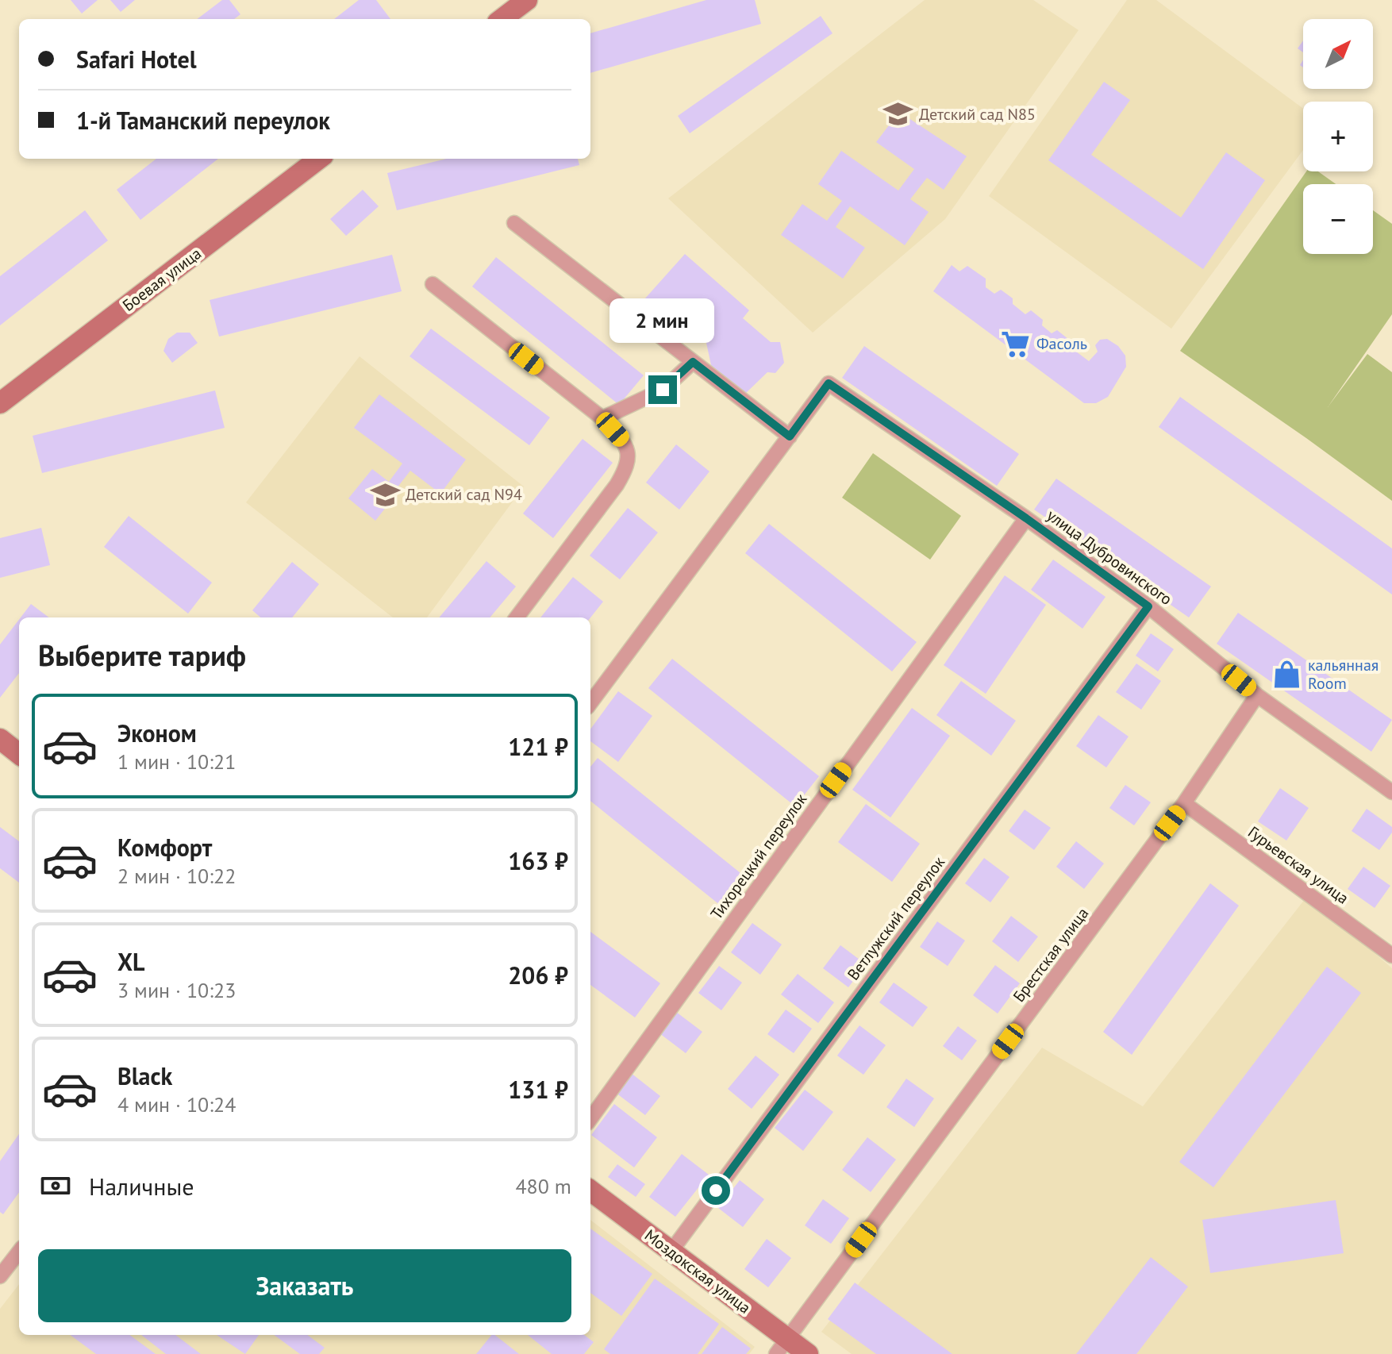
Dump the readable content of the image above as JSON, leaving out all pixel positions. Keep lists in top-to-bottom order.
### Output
{
  "streets": {
    "main road": ["Боевая улица", "Моздокская улица"],
    "street": [
      "улица Дубровинского",
      "Тихорецкий переулок",
      "Гурьевская улица",
      "Ветлужский переулок",
      "Брестская улица"
    ]
  },
  "crossings": [
    ["улица Дубровинского", "Тихорецкий переулок"],
    ["улица Дубровинского", "Ветлужский переулок"],
    ["улица Дубровинского", "Брестская улица"],
    ["Гурьевская улица", "Брестская улица"],
    ["Ветлужский переулок", "Моздокская улица"],
    ["Брестская улица", "Моздокская улица"]
  ],
  "places": {
    "school or university": ["Детский сад N85", "Детский сад N94"],
    "supermarket": ["Фасоль"],
    "shop": ["кальянная Room"]
  },
  "north": "top right",
  "page": {
    "map_buttons": ["+", "−"],
    "banner": ["Safari Hotel", "1-й Таманский переулок"],
    "bubble": "2 мин",
    "heading": "Выберите тариф",
    "list": [
      {
        "name": "Эконом",
        "note": "1 мин · 10:21",
        "value": "121 ₽"
      },
      {
        "name": "Комфорт",
        "note": "2 мин · 10:22",
        "value": "163 ₽"
      },
      {
        "name": "XL",
        "note": "3 мин · 10:23",
        "value": "206 ₽"
      },
      {
        "name": "Black",
        "note": "4 мин · 10:24",
        "value": "131 ₽"
      }
    ],
    "pay": ["Наличные", "480 m"],
    "buttons": "Заказать"
  }
}
